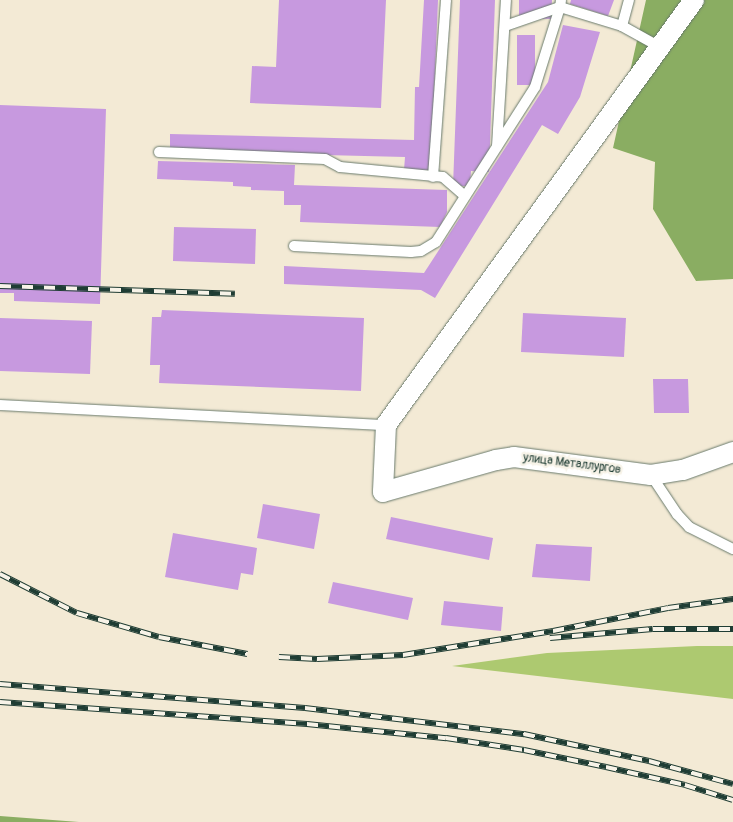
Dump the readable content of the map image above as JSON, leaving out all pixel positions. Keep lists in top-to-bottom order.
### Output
{
  "streets": {
    "street": ["улица Металлургов"]
  }
}
